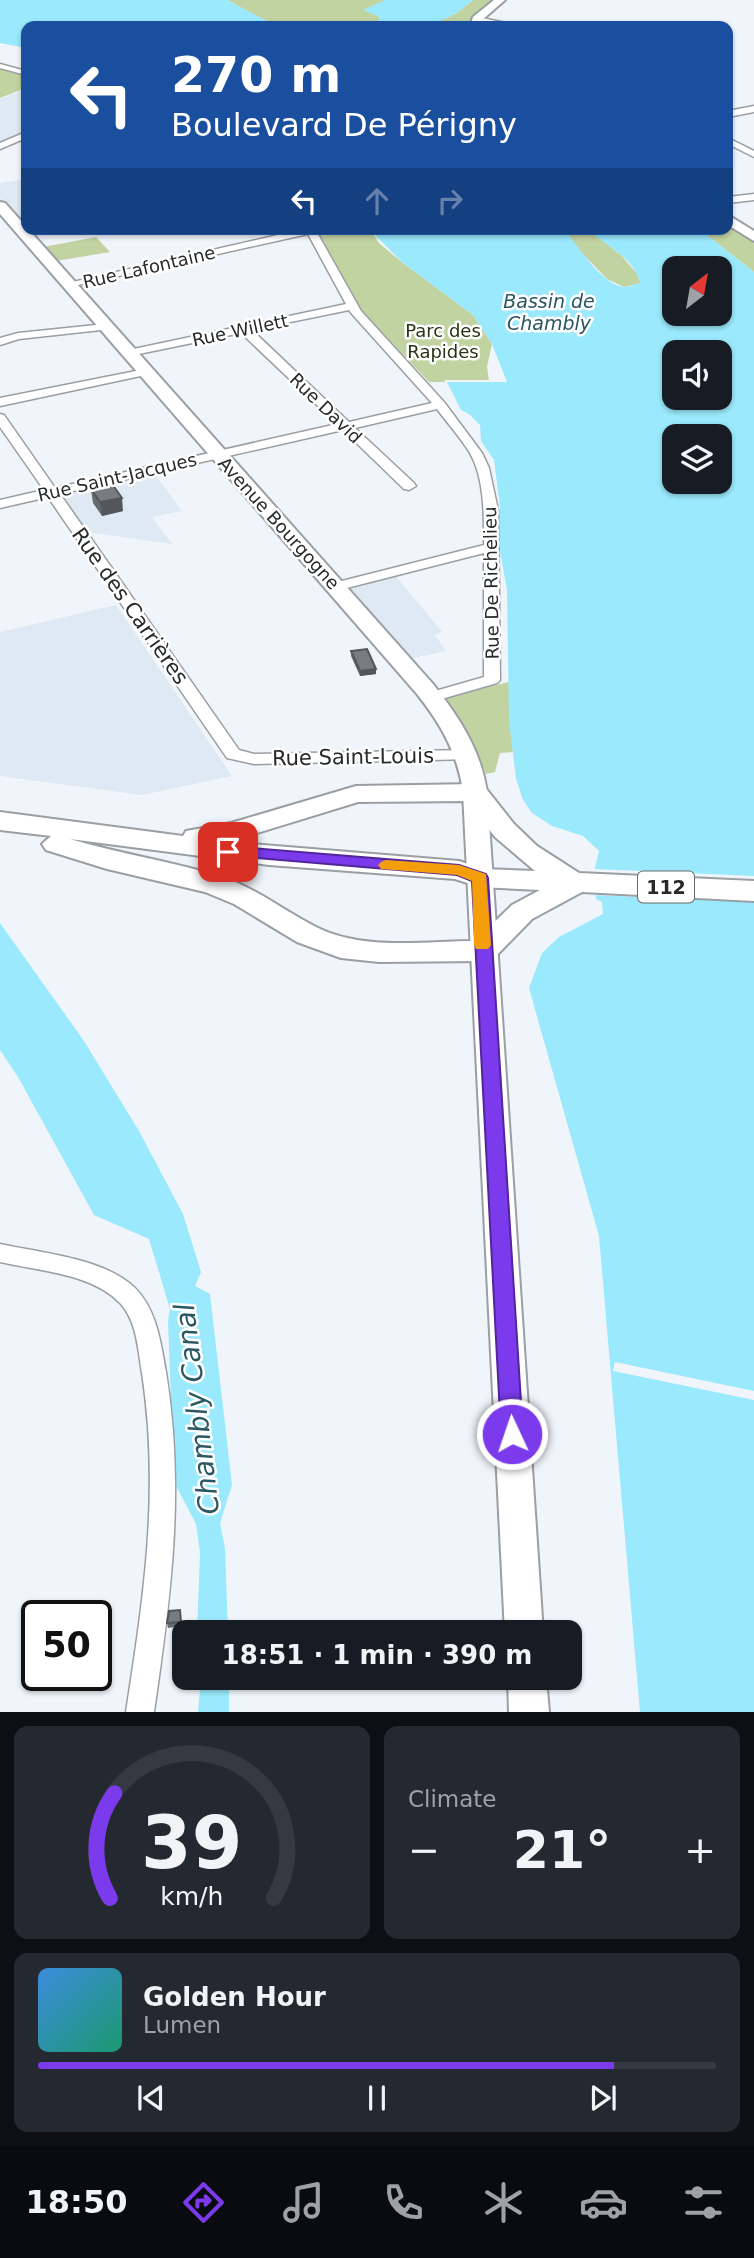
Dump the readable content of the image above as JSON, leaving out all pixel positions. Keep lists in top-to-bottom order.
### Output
{
  "streets": {
    "main road": ["112"],
    "street": [
      "Rue Lafontaine",
      "Rue Willett",
      "Rue David",
      "Rue Saint-Jacques",
      "Avenue Bourgogne",
      "Rue De Richelieu",
      "Rue des Carrières",
      "Rue Saint-Louis"
    ]
  },
  "crossings": [
    ["Rue Lafontaine", "Avenue Bourgogne"],
    ["Rue Willett", "Rue David"],
    ["Rue Willett", "Avenue Bourgogne"],
    ["Rue Willett", "Rue De Richelieu"],
    ["Rue David", "Rue Saint-Jacques"],
    ["Rue Saint-Jacques", "Avenue Bourgogne"],
    ["Rue Saint-Jacques", "Rue De Richelieu"],
    ["Rue Saint-Jacques", "Rue des Carrières"],
    ["Avenue Bourgogne", "Rue De Richelieu"],
    ["Avenue Bourgogne", "Rue Saint-Louis"],
    ["Avenue Bourgogne", "112"],
    ["Rue des Carrières", "Rue Saint-Louis"]
  ],
  "water": ["Bassin de Chambly", "Chambly Canal"],
  "parks": ["Parc des Rapides"],
  "north": "top right",
  "page": {
    "turn": ["270 m", "Boulevard De Périgny"],
    "limit": "50",
    "trip": "18:51 · 1 min · 390 m",
    "tile": "Climate",
    "heat": ["−", "21°", "+"],
    "song": ["Golden Hour", "Lumen"],
    "tabs": "18:50",
    "gauge": ["39", "km/h"]
  }
}
